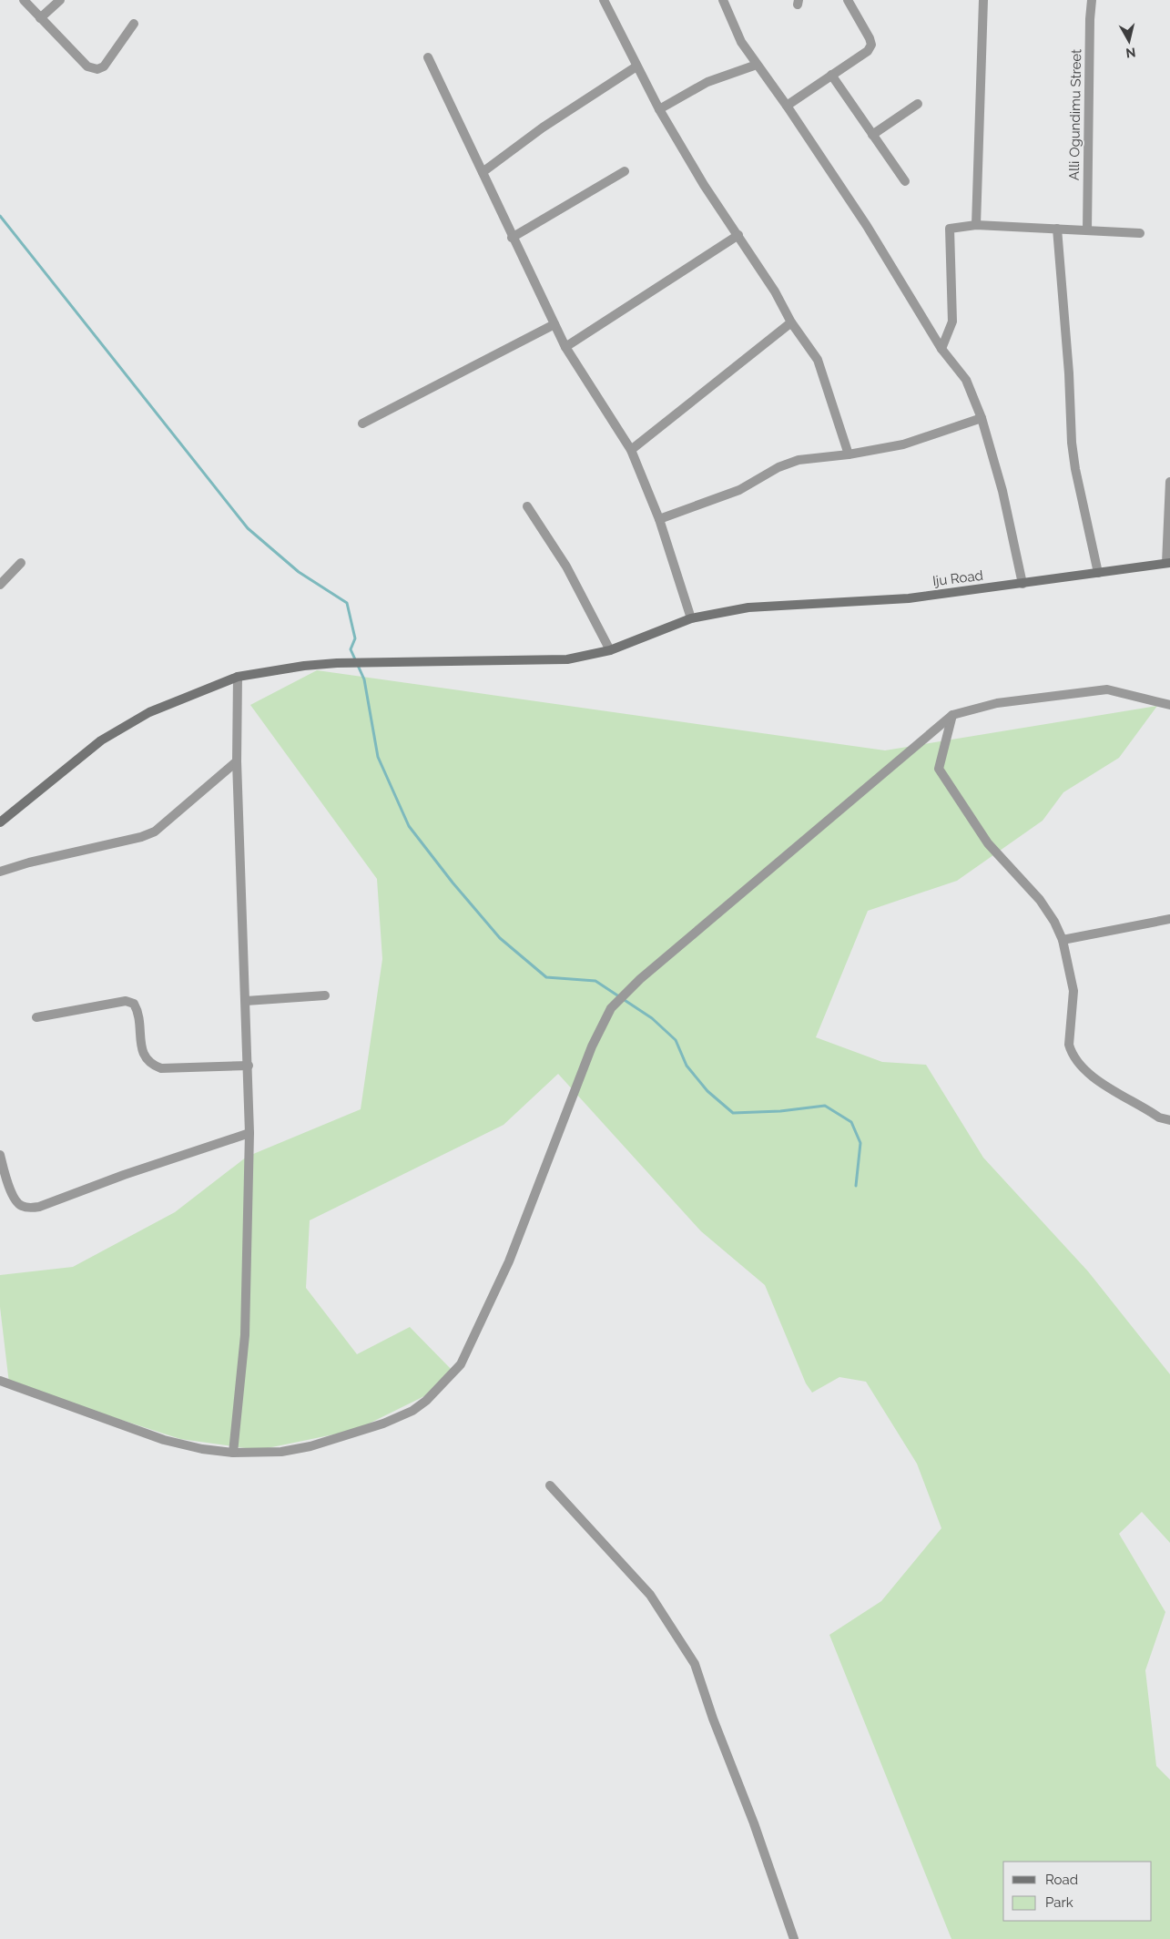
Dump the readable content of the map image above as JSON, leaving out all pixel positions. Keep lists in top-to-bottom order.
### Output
{
  "streets": {
    "main road": ["Iju Road"],
    "street": ["Alli Ogundimu Street"]
  },
  "legend": ["Road", "Park"],
  "north": "bottom"
}
